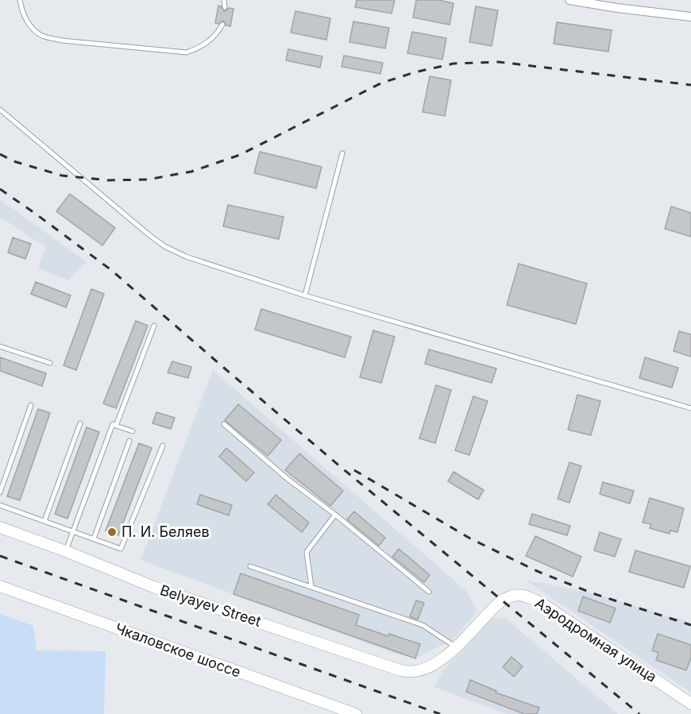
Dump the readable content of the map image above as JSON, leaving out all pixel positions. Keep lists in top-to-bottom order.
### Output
{
  "streets": {
    "street": ["Belyayev Street", "Аэродромная улица", "Чкаловское шоссе"]
  },
  "crossings": [
    ["Belyayev Street", "Аэродромная улица"]
  ],
  "places": ["П. И. Беляев"]
}
